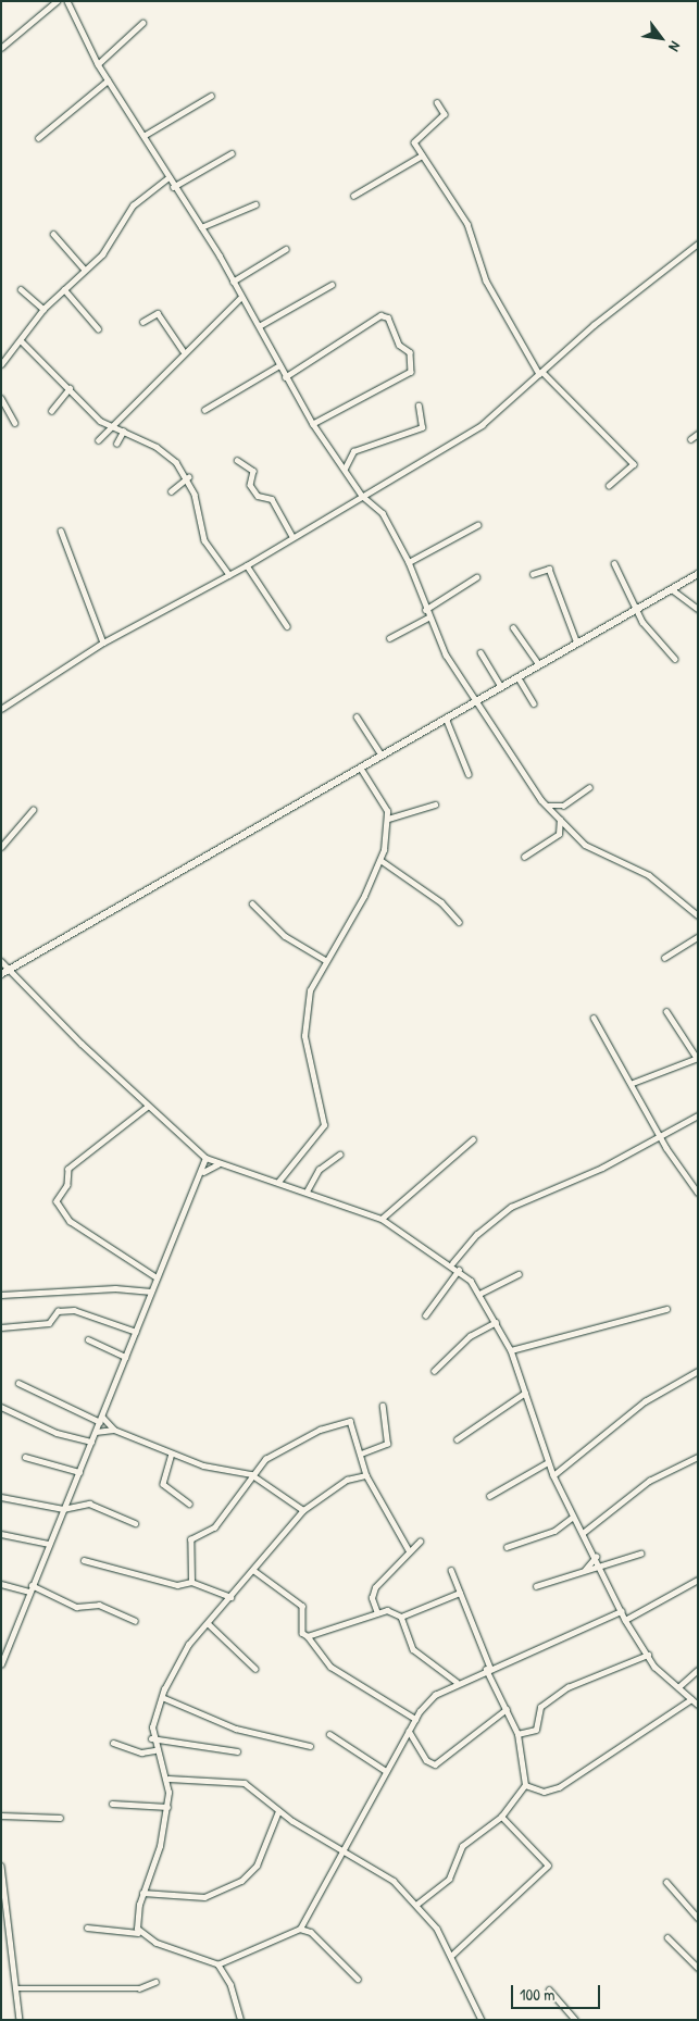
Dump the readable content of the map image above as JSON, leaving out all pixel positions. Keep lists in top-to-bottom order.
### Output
{
  "scale_bar": "100 m",
  "north": "bottom right"
}
